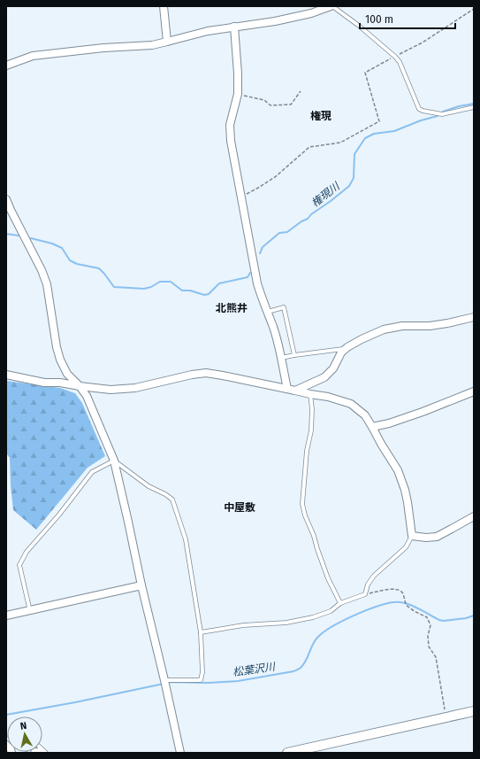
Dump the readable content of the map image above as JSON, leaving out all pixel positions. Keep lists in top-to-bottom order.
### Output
{
  "districts": ["権現", "北熊井", "中屋敷"],
  "water": ["権現川", "松葉沢川"],
  "scale_bar": "100 m",
  "north": "top"
}
